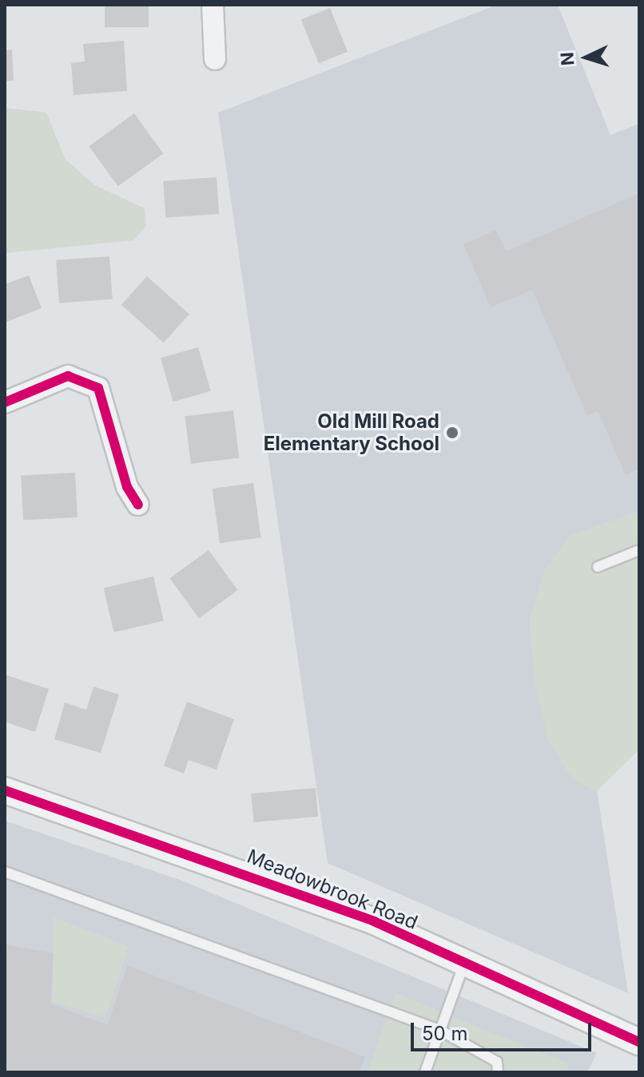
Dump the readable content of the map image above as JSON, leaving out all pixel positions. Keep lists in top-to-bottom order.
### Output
{
  "streets": {
    "street": ["Meadowbrook Road"]
  },
  "places": ["Old Mill Road Elementary School"],
  "scale_bar": "50 m",
  "north": "left"
}
